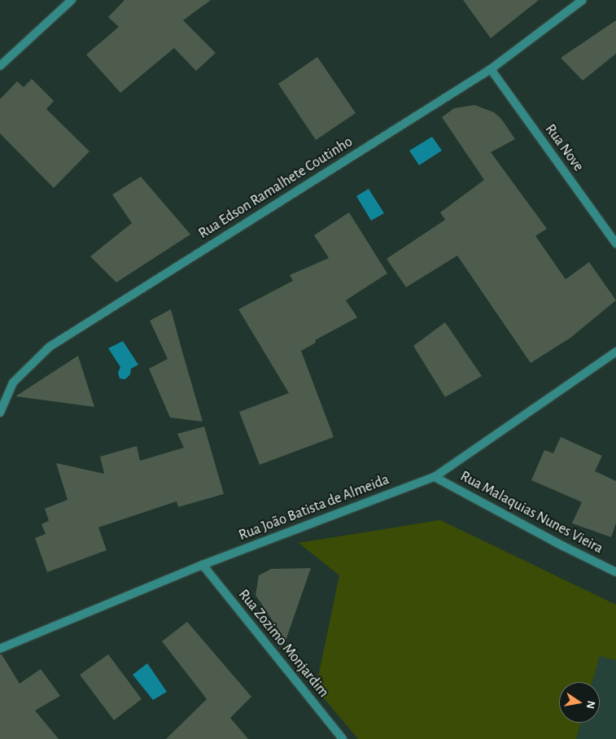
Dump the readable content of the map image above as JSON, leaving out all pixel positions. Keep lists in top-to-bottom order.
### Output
{
  "streets": {
    "street": [
      "Rua Nove",
      "Rua Edson Ramalhete Coutinho",
      "Rua João Batista de Almeida",
      "Rua Malaquias Nunes Vieira",
      "Rua Zozimo Monjardim"
    ]
  },
  "crossings": [
    ["Rua Nove", "Rua Edson Ramalhete Coutinho"],
    ["Rua João Batista de Almeida", "Rua Malaquias Nunes Vieira"],
    ["Rua João Batista de Almeida", "Rua Zozimo Monjardim"]
  ],
  "north": "right"
}
